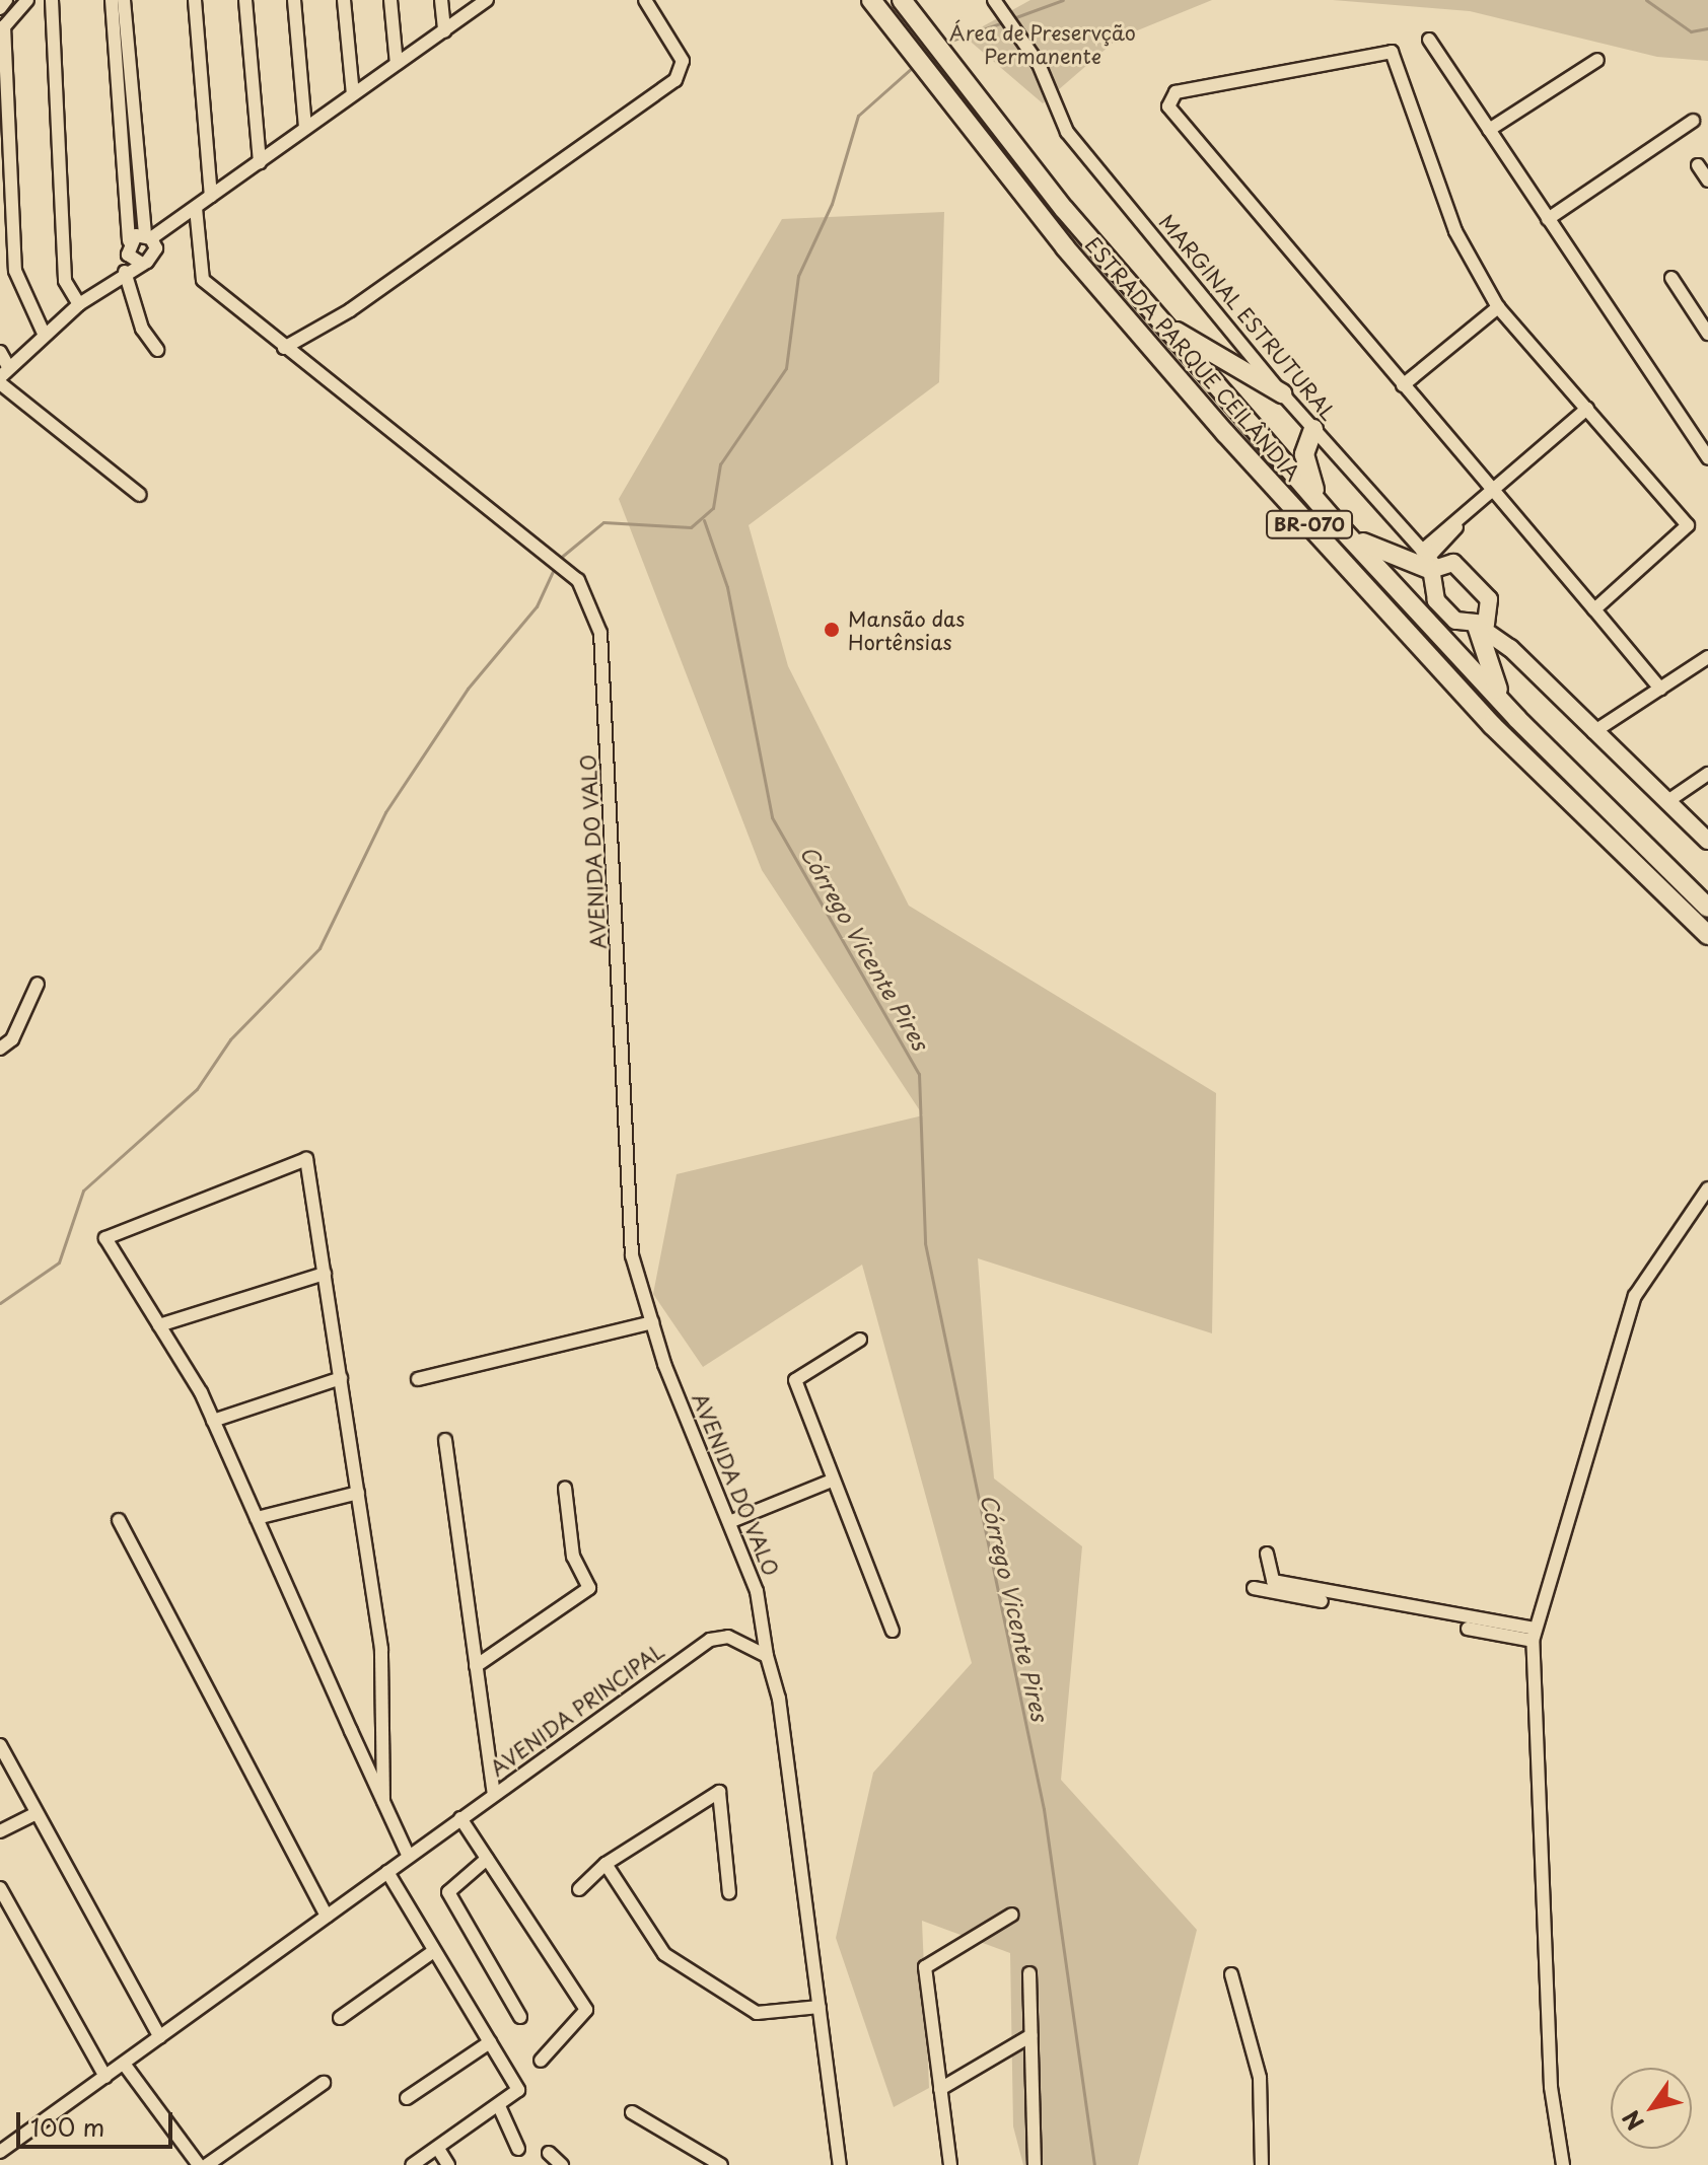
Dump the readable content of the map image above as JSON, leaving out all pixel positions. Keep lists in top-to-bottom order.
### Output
{
  "streets": {
    "highway": ["ESTRADA PARQUE CEILÂNDIA", "BR-070"],
    "street": ["MARGINAL ESTRUTURAL", "AVENIDA DO VALO", "AVENIDA PRINCIPAL"]
  },
  "crossings": [
    ["AVENIDA DO VALO", "AVENIDA PRINCIPAL"]
  ],
  "water": ["Córrego Vicente Pires"],
  "parks": ["Área de Preservção Permanente"],
  "places": ["Mansão das Hortênsias"],
  "scale_bar": "100 m",
  "north": "bottom left"
}
